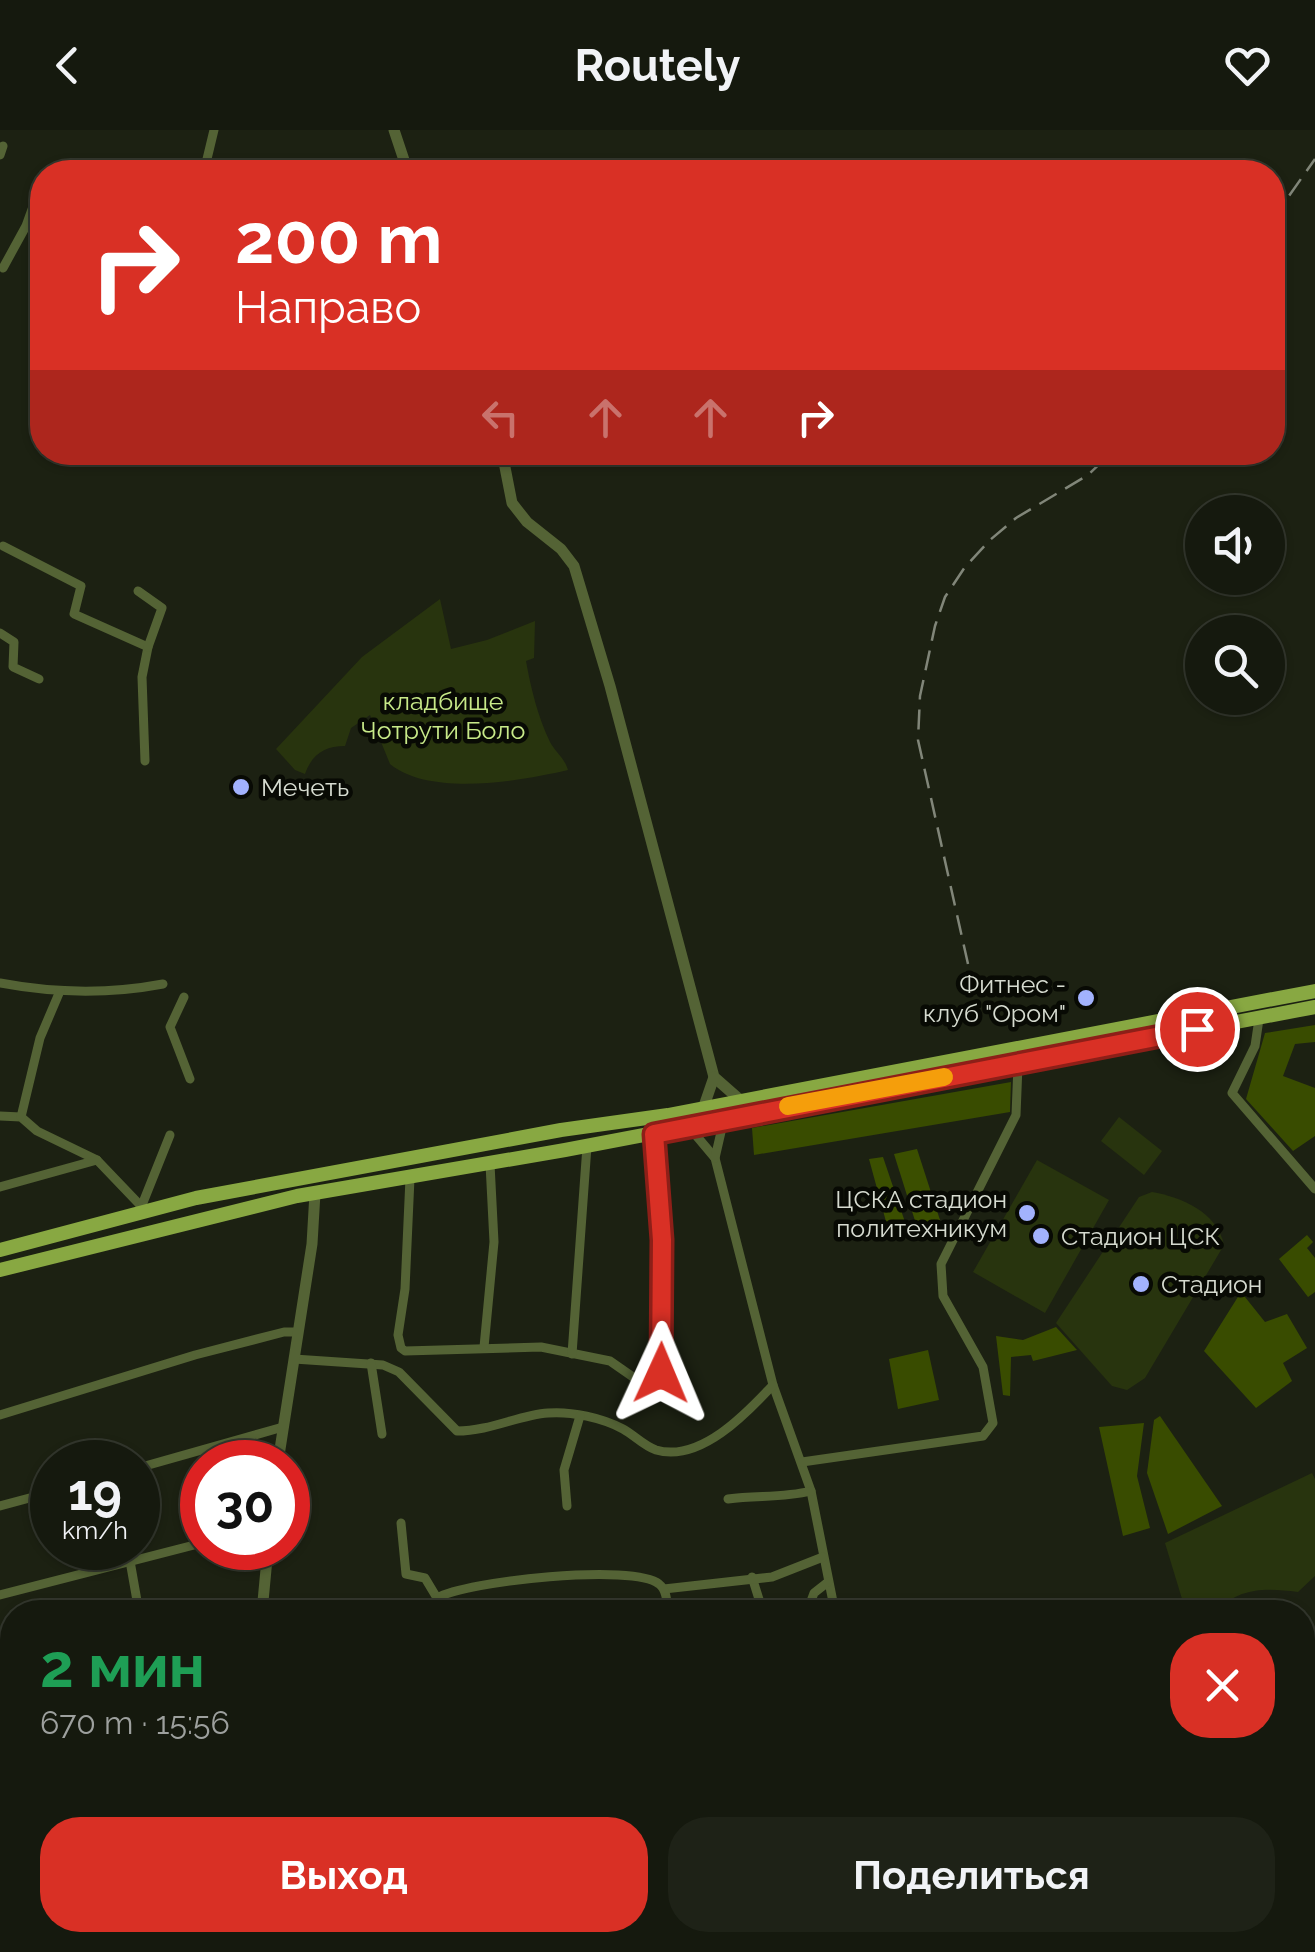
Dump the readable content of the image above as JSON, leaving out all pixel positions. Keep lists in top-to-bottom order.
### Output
{
  "parks": ["кладбище Чотрути Боло"],
  "places": [
    "Мечеть",
    "Фитнес - клуб \"Ором\"",
    "ЦСКА стадион политехникум",
    "Стадион ЦСК",
    "Стадион"
  ],
  "page": {
    "header": "Routely",
    "turn": ["200 m", "Направо"],
    "speed": "19 km/h",
    "limit": "30",
    "heading": ["2 мин", "670 m · 15:56"],
    "buttons": ["Выход", "Поделиться"]
  }
}
